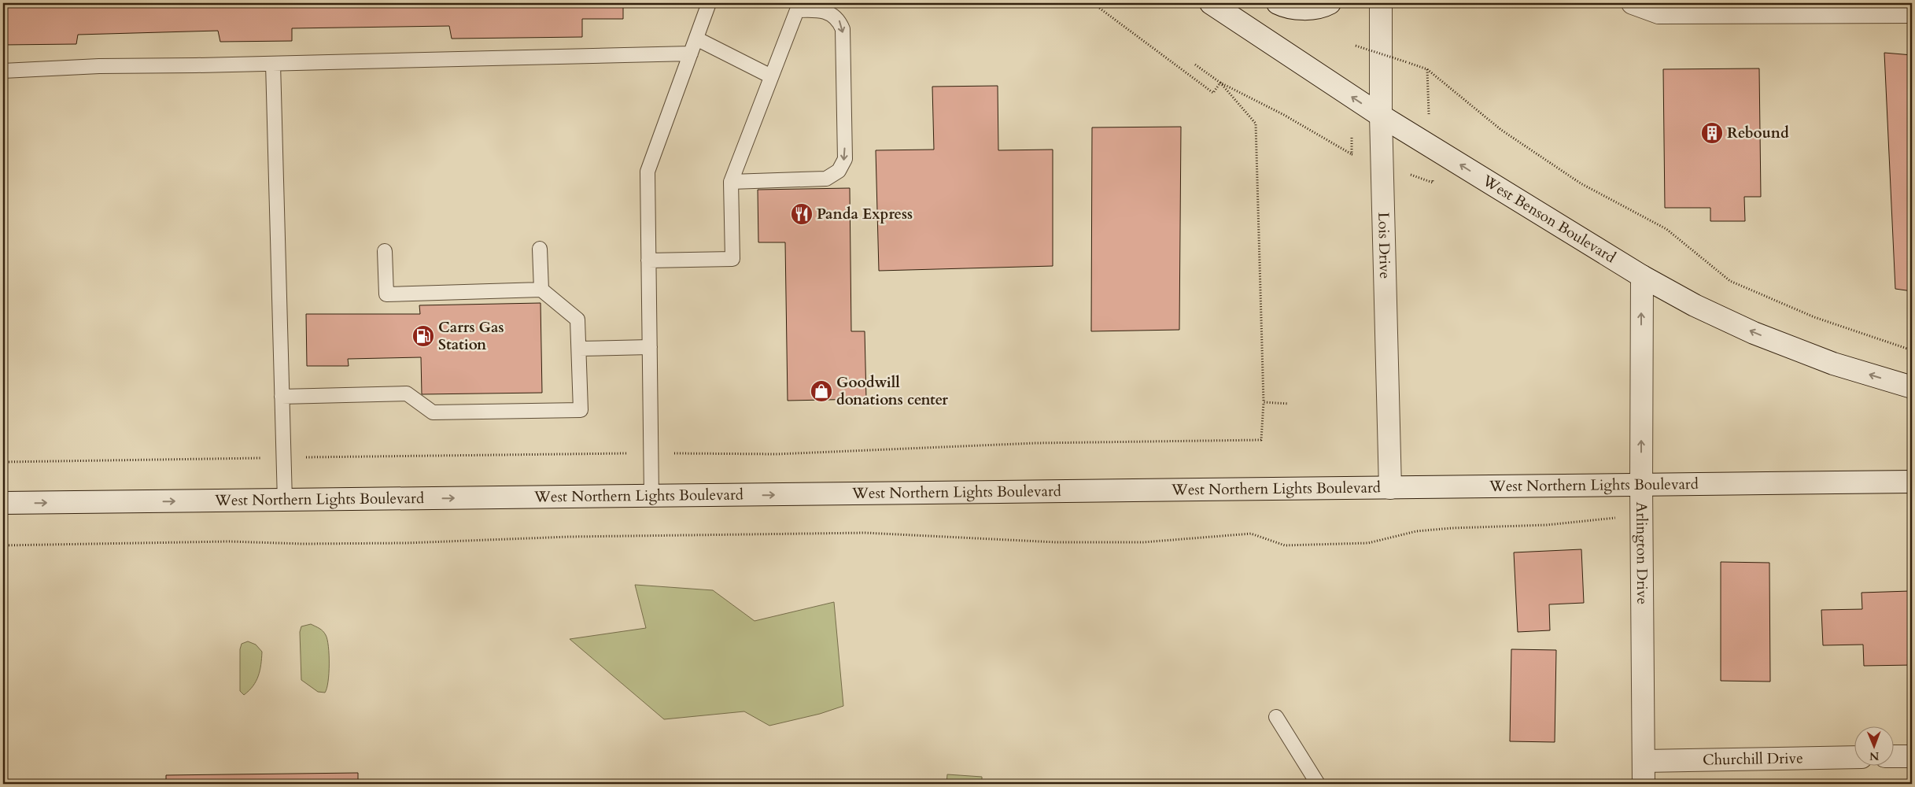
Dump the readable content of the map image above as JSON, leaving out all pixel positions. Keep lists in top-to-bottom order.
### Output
{
  "streets": {
    "main road": [
      "West Benson Boulevard",
      "Lois Drive",
      "West Northern Lights Boulevard",
      "Arlington Drive",
      "Churchill Drive"
    ]
  },
  "crossings": [
    ["West Benson Boulevard", "Lois Drive"],
    ["West Benson Boulevard", "Arlington Drive"],
    ["Lois Drive", "West Northern Lights Boulevard"],
    ["West Northern Lights Boulevard", "Arlington Drive"],
    ["Arlington Drive", "Churchill Drive"]
  ],
  "one_way": ["West Benson Boulevard", "West Northern Lights Boulevard", "Arlington Drive"],
  "places": {
    "building": ["Rebound"],
    "restaurant": ["Panda Express"],
    "fuel station": ["Carrs Gas Station"],
    "shop": ["Goodwill donations center"]
  },
  "north": "bottom"
}
